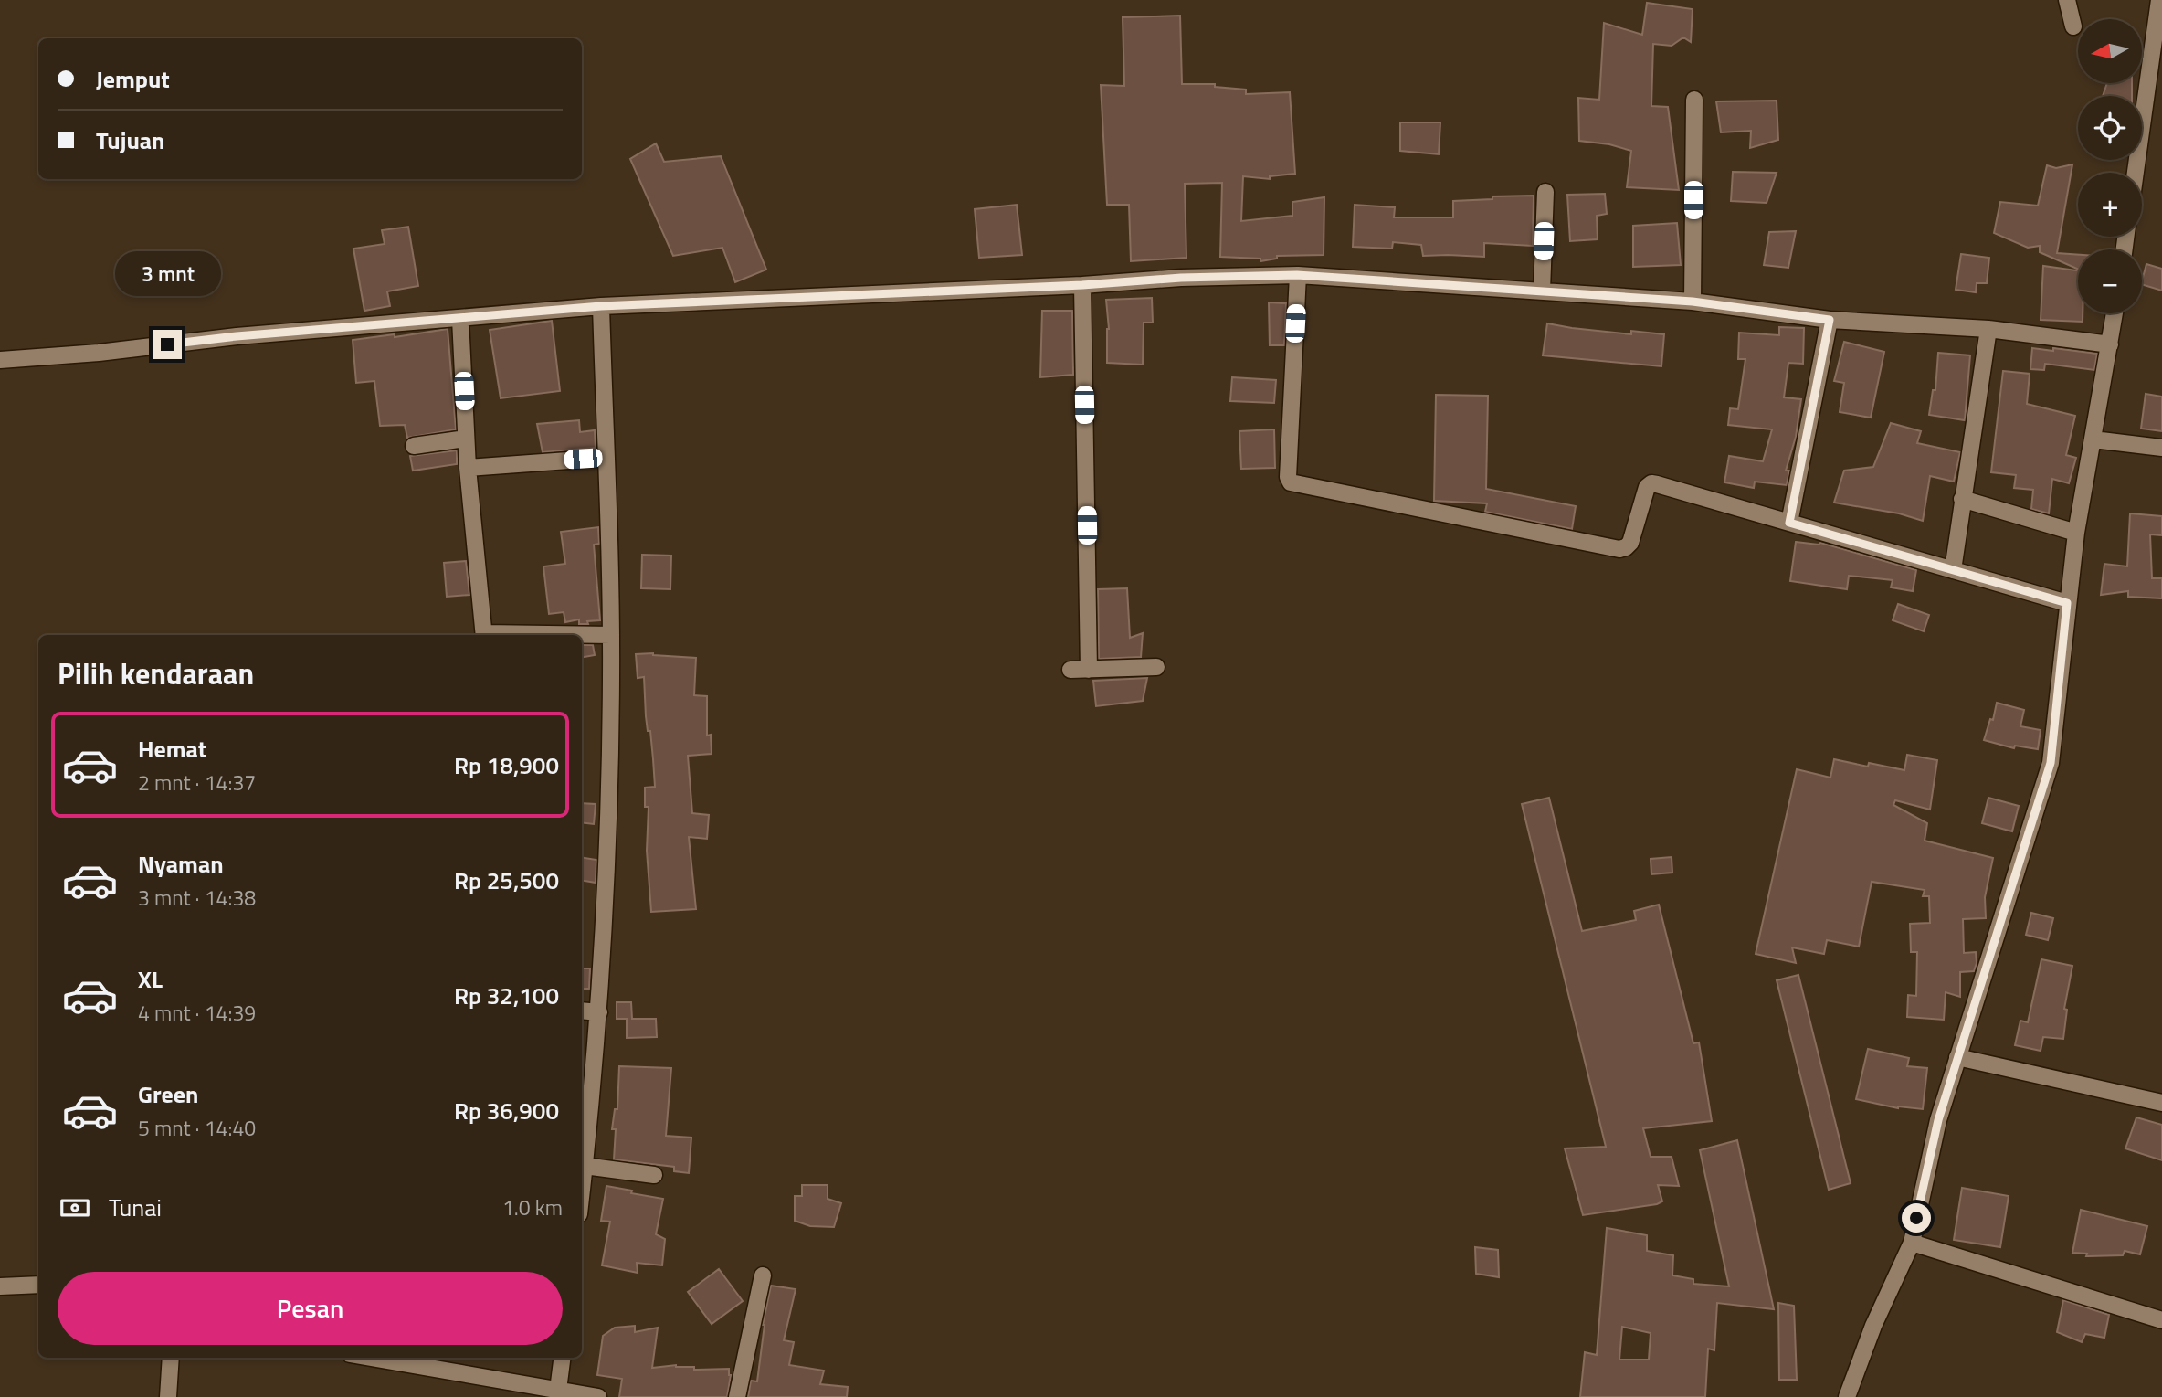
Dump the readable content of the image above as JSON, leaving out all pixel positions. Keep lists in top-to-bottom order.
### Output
{
  "north": "left",
  "page": {
    "map_buttons": ["+", "−"],
    "banner": ["Jemput", "Tujuan"],
    "bubble": "3 mnt",
    "heading": "Pilih kendaraan",
    "list": [
      {
        "name": "Hemat",
        "note": "2 mnt · 14:37",
        "value": "Rp 18,900"
      },
      {
        "name": "Nyaman",
        "note": "3 mnt · 14:38",
        "value": "Rp 25,500"
      },
      {
        "name": "XL",
        "note": "4 mnt · 14:39",
        "value": "Rp 32,100"
      },
      {
        "name": "Green",
        "note": "5 mnt · 14:40",
        "value": "Rp 36,900"
      }
    ],
    "pay": ["Tunai", "1.0 km"],
    "buttons": "Pesan"
  }
}
